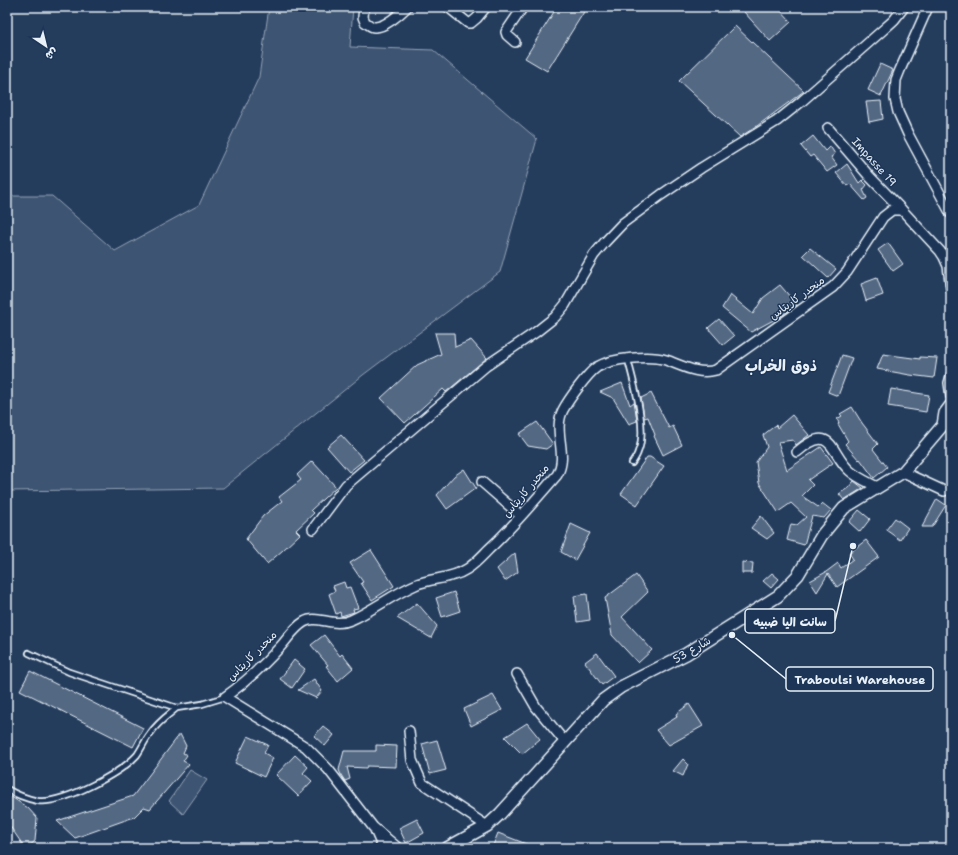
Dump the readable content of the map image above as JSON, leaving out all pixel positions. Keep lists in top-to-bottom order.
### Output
{
  "streets": {
    "street": ["Impasse 19", "منحدر كاريتاس", "شارع 53"]
  },
  "crossings": [
    ["Impasse 19", "منحدر كاريتاس"]
  ],
  "districts": ["ذوق الخراب"],
  "places": ["سانت اليا ضبيه", "Traboulsi Warehouse"],
  "north": "bottom right"
}
